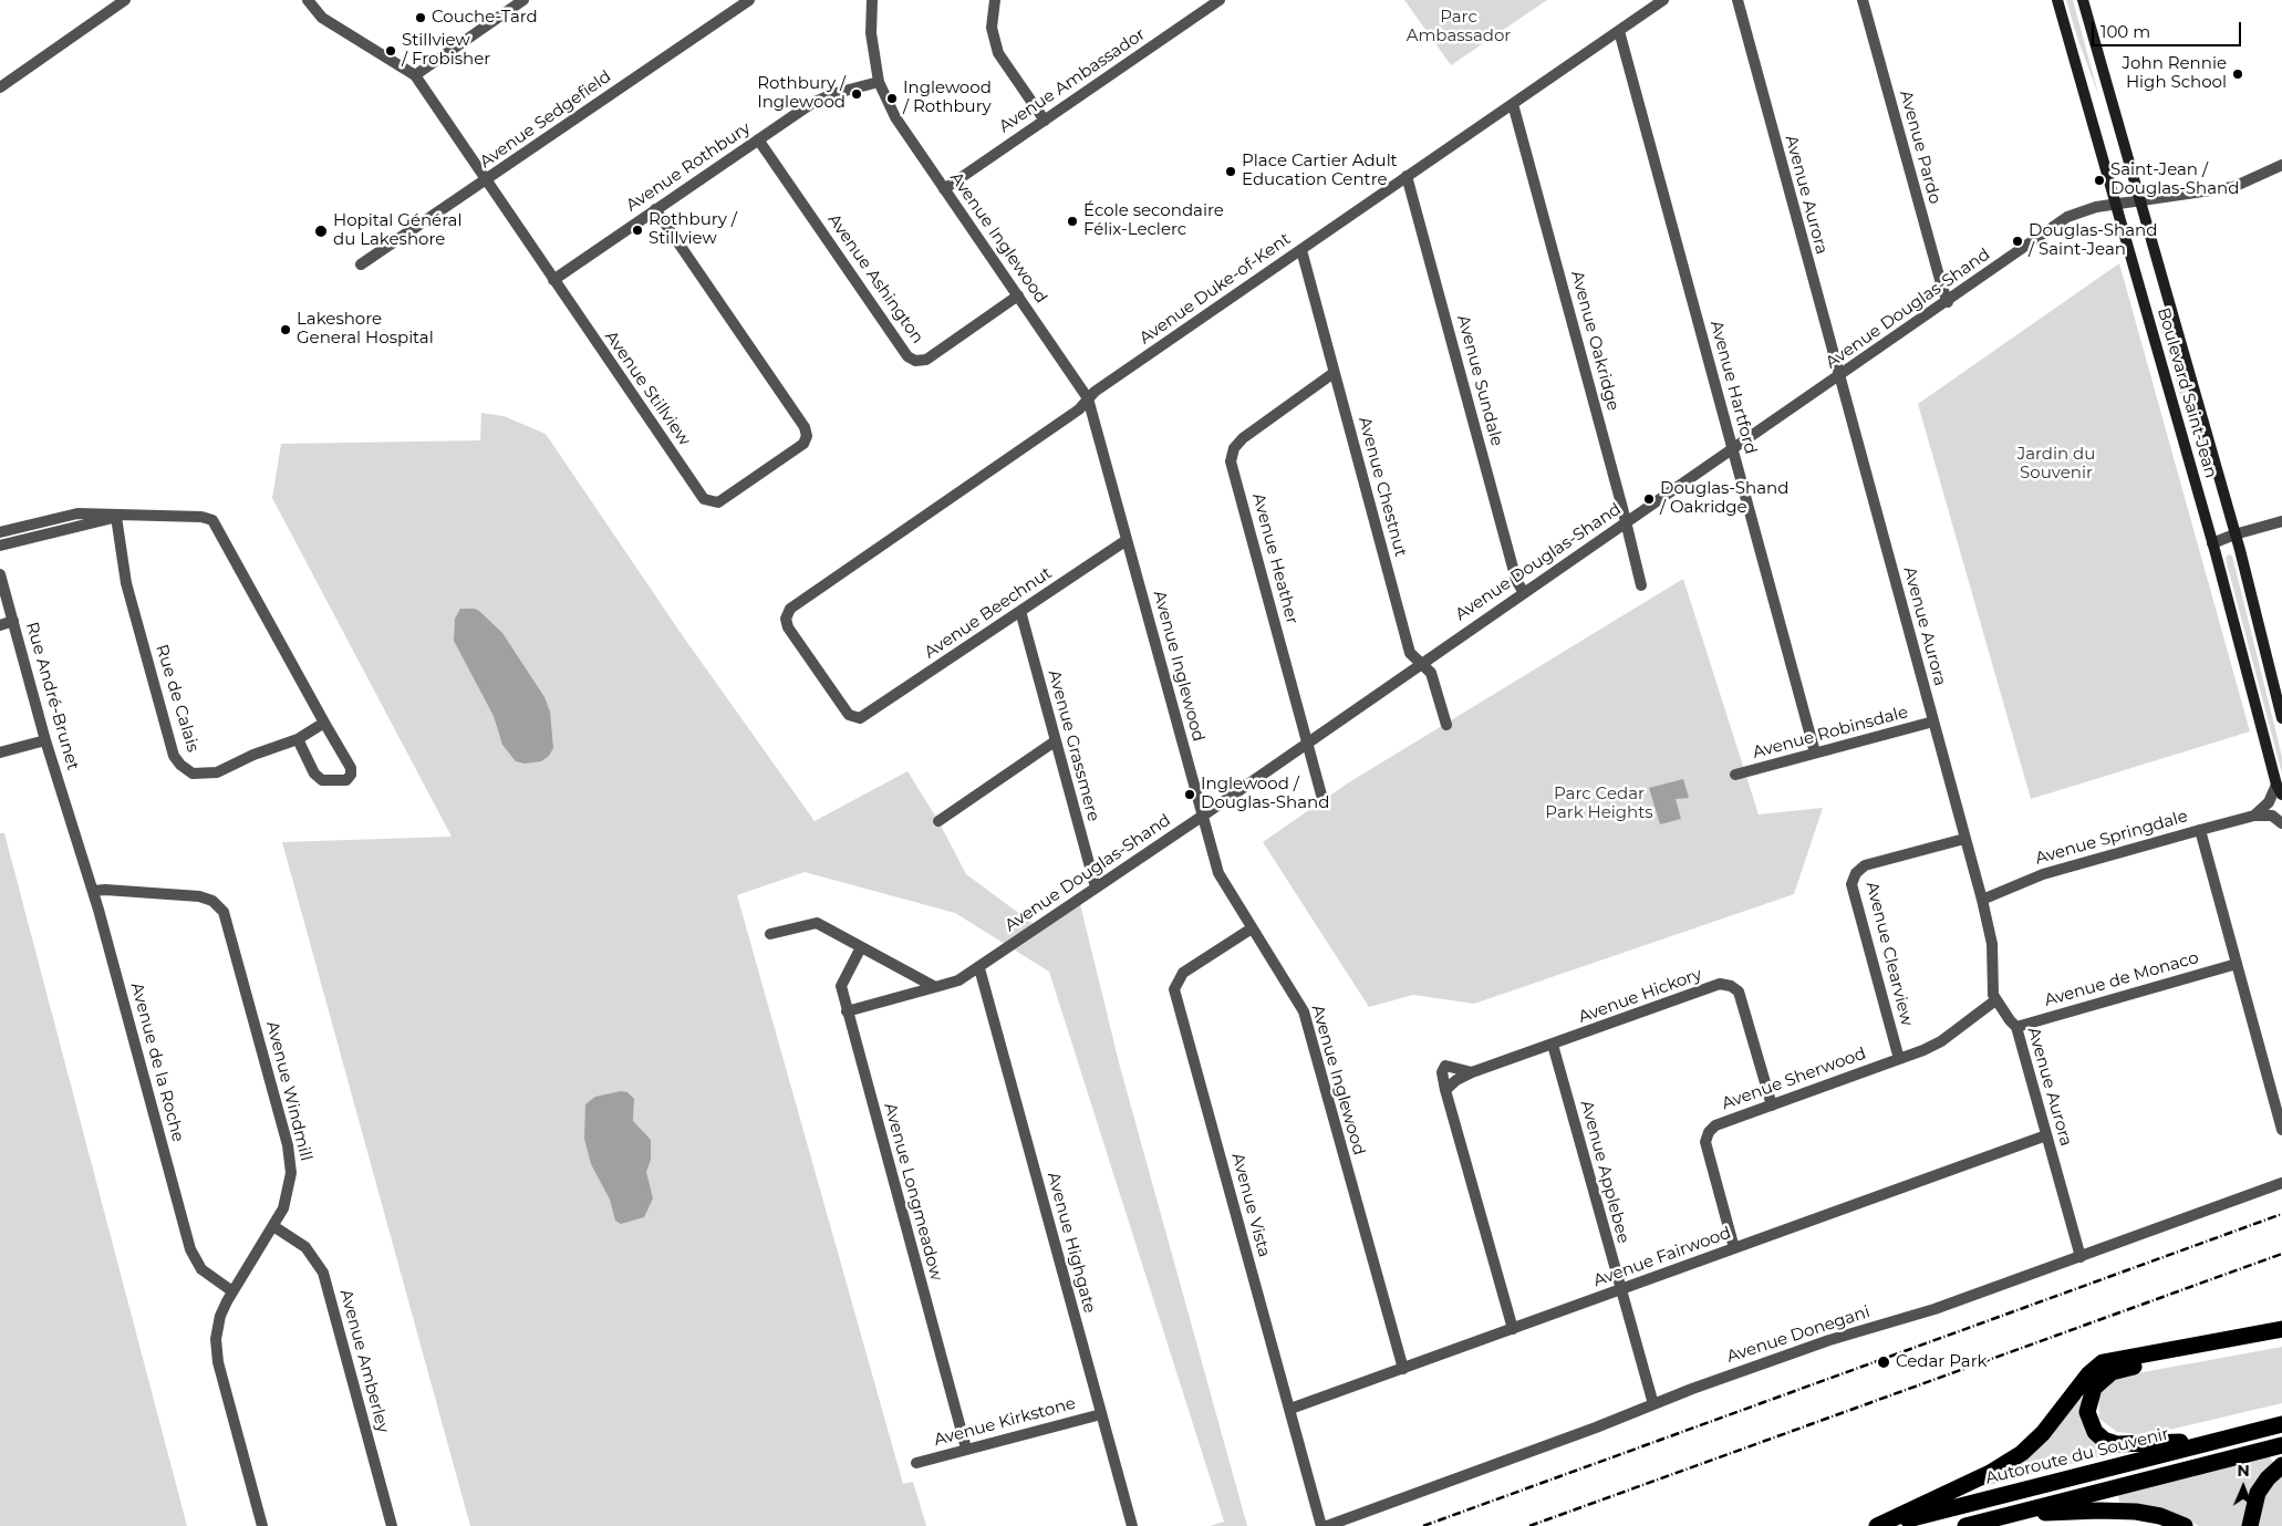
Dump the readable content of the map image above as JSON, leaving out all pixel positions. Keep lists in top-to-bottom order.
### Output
{
  "streets": {
    "highway": ["Autoroute du Souvenir"],
    "main road": ["Boulevard Saint-Jean"],
    "street": [
      "Avenue Ambassador",
      "Avenue Sedgefield",
      "Avenue Pardo",
      "Avenue Rothbury",
      "Avenue Aurora",
      "Avenue Inglewood",
      "Avenue Ashington",
      "Avenue Duke-of-Kent",
      "Avenue Douglas-Shand",
      "Avenue Oakridge",
      "Avenue Sundale",
      "Avenue Hartford",
      "Avenue Stillview",
      "Avenue Chestnut",
      "Avenue Heather",
      "Avenue Beechnut",
      "Rue André-Brunet",
      "Rue de Calais",
      "Avenue Robinsdale",
      "Avenue Grassmere",
      "Avenue Springdale",
      "Avenue Clearview",
      "Avenue de Monaco",
      "Avenue Hickory",
      "Avenue de la Roche",
      "Avenue Sherwood",
      "Avenue Windmill",
      "Avenue Applebee",
      "Avenue Longmeadow",
      "Avenue Vista",
      "Avenue Highgate",
      "Avenue Fairwood",
      "Avenue Donegani",
      "Avenue Amberley",
      "Avenue Kirkstone"
    ]
  },
  "crossings": [
    ["Avenue Ambassador", "Avenue Inglewood"],
    ["Avenue Sedgefield", "Avenue Stillview"],
    ["Avenue Pardo", "Avenue Douglas-Shand"],
    ["Avenue Rothbury", "Avenue Inglewood"],
    ["Avenue Rothbury", "Avenue Ashington"],
    ["Avenue Rothbury", "Avenue Stillview"],
    ["Avenue Aurora", "Avenue Douglas-Shand"],
    ["Avenue Aurora", "Avenue Robinsdale"],
    ["Avenue Aurora", "Avenue Springdale"],
    ["Avenue Aurora", "Avenue Clearview"],
    ["Avenue Aurora", "Avenue de Monaco"],
    ["Avenue Aurora", "Avenue Sherwood"],
    ["Avenue Aurora", "Avenue Fairwood"],
    ["Avenue Aurora", "Avenue Donegani"],
    ["Avenue Inglewood", "Avenue Ashington"],
    ["Avenue Inglewood", "Avenue Duke-of-Kent"],
    ["Avenue Inglewood", "Avenue Douglas-Shand"],
    ["Avenue Inglewood", "Avenue Beechnut"],
    ["Avenue Inglewood", "Avenue Vista"],
    ["Avenue Inglewood", "Avenue Fairwood"],
    ["Avenue Duke-of-Kent", "Avenue Oakridge"],
    ["Avenue Duke-of-Kent", "Avenue Sundale"],
    ["Avenue Duke-of-Kent", "Avenue Hartford"],
    ["Avenue Duke-of-Kent", "Avenue Chestnut"],
    ["Avenue Duke-of-Kent", "Avenue Beechnut"],
    ["Avenue Douglas-Shand", "Avenue Oakridge"],
    ["Avenue Douglas-Shand", "Avenue Sundale"],
    ["Avenue Douglas-Shand", "Avenue Hartford"],
    ["Avenue Douglas-Shand", "Boulevard Saint-Jean"],
    ["Avenue Douglas-Shand", "Avenue Chestnut"],
    ["Avenue Douglas-Shand", "Avenue Heather"],
    ["Avenue Douglas-Shand", "Avenue Grassmere"],
    ["Avenue Douglas-Shand", "Avenue Longmeadow"],
    ["Avenue Douglas-Shand", "Avenue Highgate"],
    ["Avenue Hartford", "Avenue Robinsdale"],
    ["Avenue Chestnut", "Avenue Heather"],
    ["Avenue Beechnut", "Avenue Grassmere"],
    ["Rue André-Brunet", "Avenue de la Roche"],
    ["Avenue Clearview", "Avenue Sherwood"],
    ["Avenue Hickory", "Avenue Sherwood"],
    ["Avenue Hickory", "Avenue Applebee"],
    ["Avenue de la Roche", "Avenue Windmill"],
    ["Avenue Sherwood", "Avenue Fairwood"],
    ["Avenue Windmill", "Avenue Amberley"],
    ["Avenue Applebee", "Avenue Fairwood"],
    ["Avenue Applebee", "Avenue Donegani"],
    ["Avenue Longmeadow", "Avenue Kirkstone"],
    ["Avenue Vista", "Avenue Fairwood"],
    ["Avenue Highgate", "Avenue Kirkstone"]
  ],
  "parks": ["Parc Ambassador", "Jardin du Souvenir", "Parc Cedar Park Heights"],
  "places": [
    "Couche-Tard",
    "Stillview / Frobisher",
    "John Rennie High School",
    "Rothbury / Inglewood",
    "Inglewood / Rothbury",
    "Place Cartier Adult Education Centre",
    "Saint-Jean / Douglas-Shand",
    "École secondaire Félix-Leclerc",
    "Rothbury / Stillview",
    "Hopital Général du Lakeshore",
    "Douglas-Shand / Saint-Jean",
    "Lakeshore General Hospital",
    "Douglas-Shand / Oakridge",
    "Inglewood / Douglas-Shand",
    "Cedar Park"
  ],
  "scale_bar": "100 m",
  "north": "top"
}
